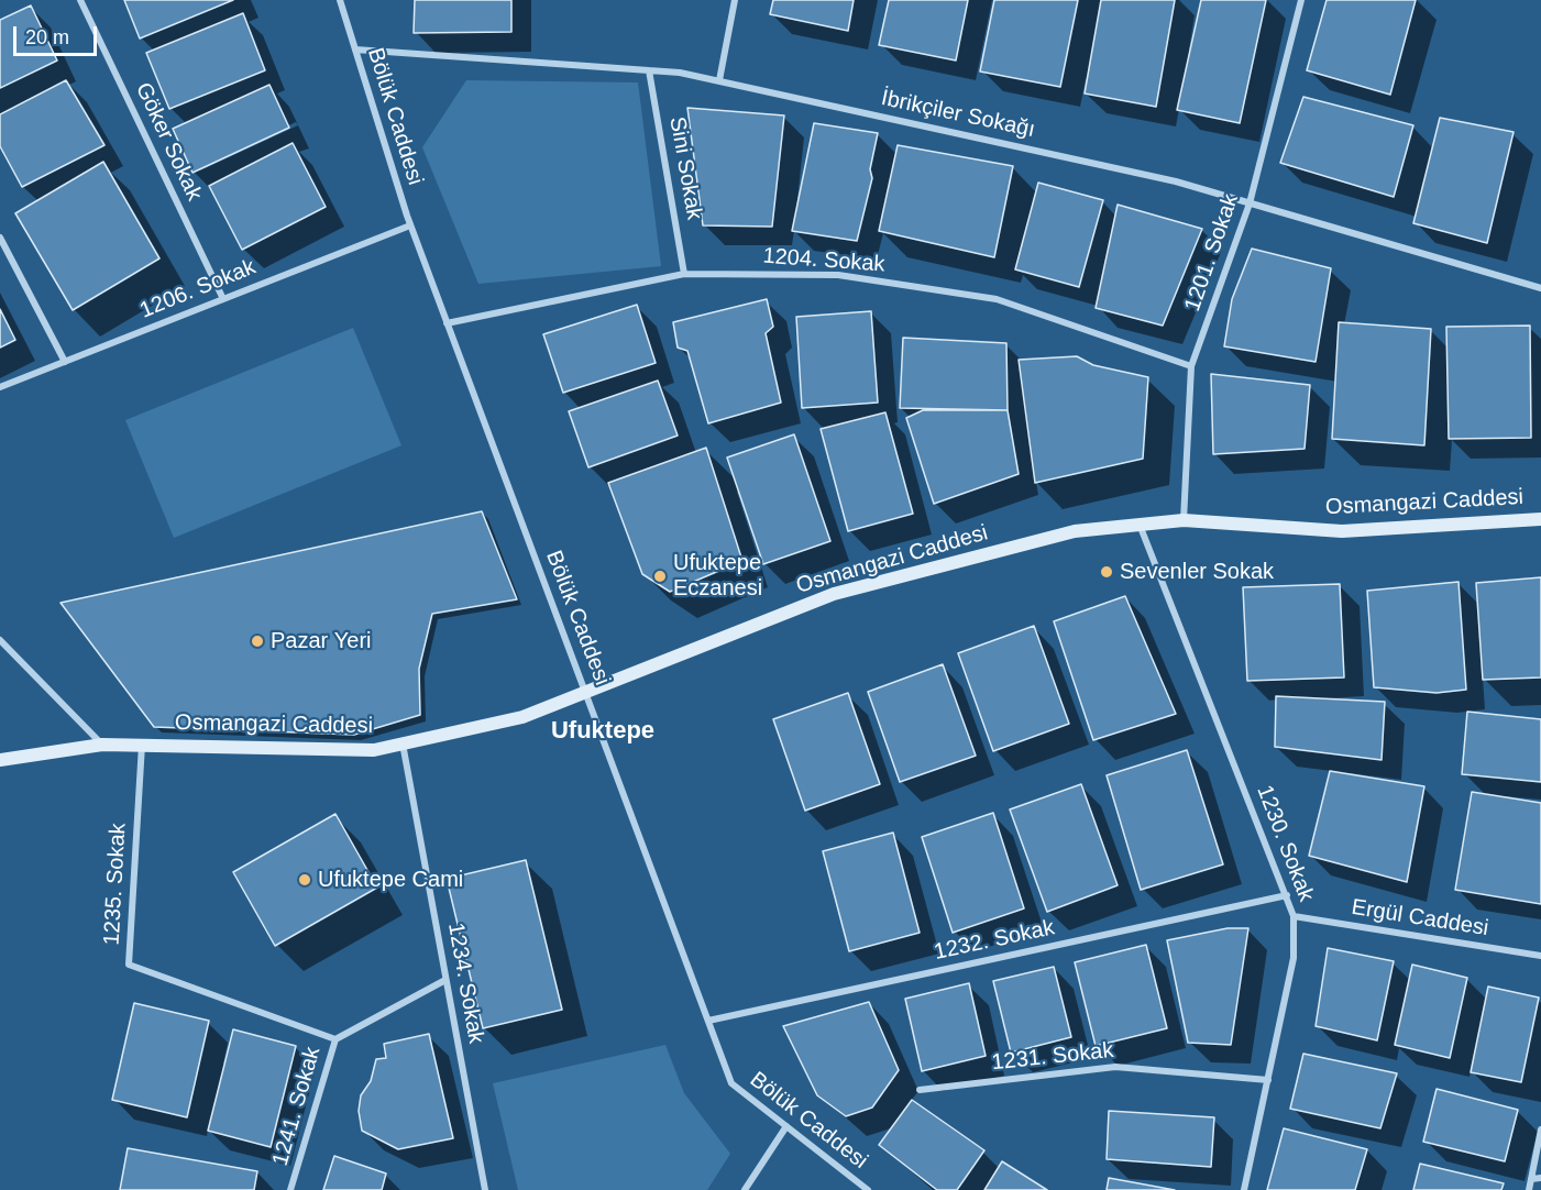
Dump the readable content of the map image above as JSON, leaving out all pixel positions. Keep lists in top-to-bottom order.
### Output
{
  "streets": {
    "main road": ["Osmangazi Caddesi"],
    "street": [
      "İbrikçiler Sokağı",
      "Bölük Caddesi",
      "Göker Sokak",
      "Sini Sokak",
      "1201. Sokak",
      "1204. Sokak",
      "1206. Sokak",
      "1230. Sokak",
      "1235. Sokak",
      "Ergül Caddesi",
      "1232. Sokak",
      "1234. Sokak",
      "1231. Sokak",
      "1241. Sokak"
    ]
  },
  "crossings": [
    ["İbrikçiler Sokağı", "Bölük Caddesi"],
    ["İbrikçiler Sokağı", "Sini Sokak"],
    ["İbrikçiler Sokağı", "1201. Sokak"],
    ["Bölük Caddesi", "1204. Sokak"],
    ["Bölük Caddesi", "1206. Sokak"],
    ["Bölük Caddesi", "Osmangazi Caddesi"],
    ["Bölük Caddesi", "1232. Sokak"],
    ["Göker Sokak", "1206. Sokak"],
    ["Sini Sokak", "1204. Sokak"],
    ["1201. Sokak", "1204. Sokak"],
    ["1201. Sokak", "Osmangazi Caddesi"],
    ["Osmangazi Caddesi", "1230. Sokak"],
    ["Osmangazi Caddesi", "1235. Sokak"],
    ["Osmangazi Caddesi", "1234. Sokak"],
    ["1230. Sokak", "Ergül Caddesi"],
    ["1230. Sokak", "1232. Sokak"],
    ["1230. Sokak", "1231. Sokak"],
    ["1235. Sokak", "1241. Sokak"],
    ["1234. Sokak", "1241. Sokak"]
  ],
  "districts": ["Ufuktepe"],
  "places": [
    "Sevenler Sokak",
    "Ufuktepe Eczanesi",
    "Pazar Yeri",
    "Ufuktepe Cami"
  ],
  "scale_bar": "20 m"
}
